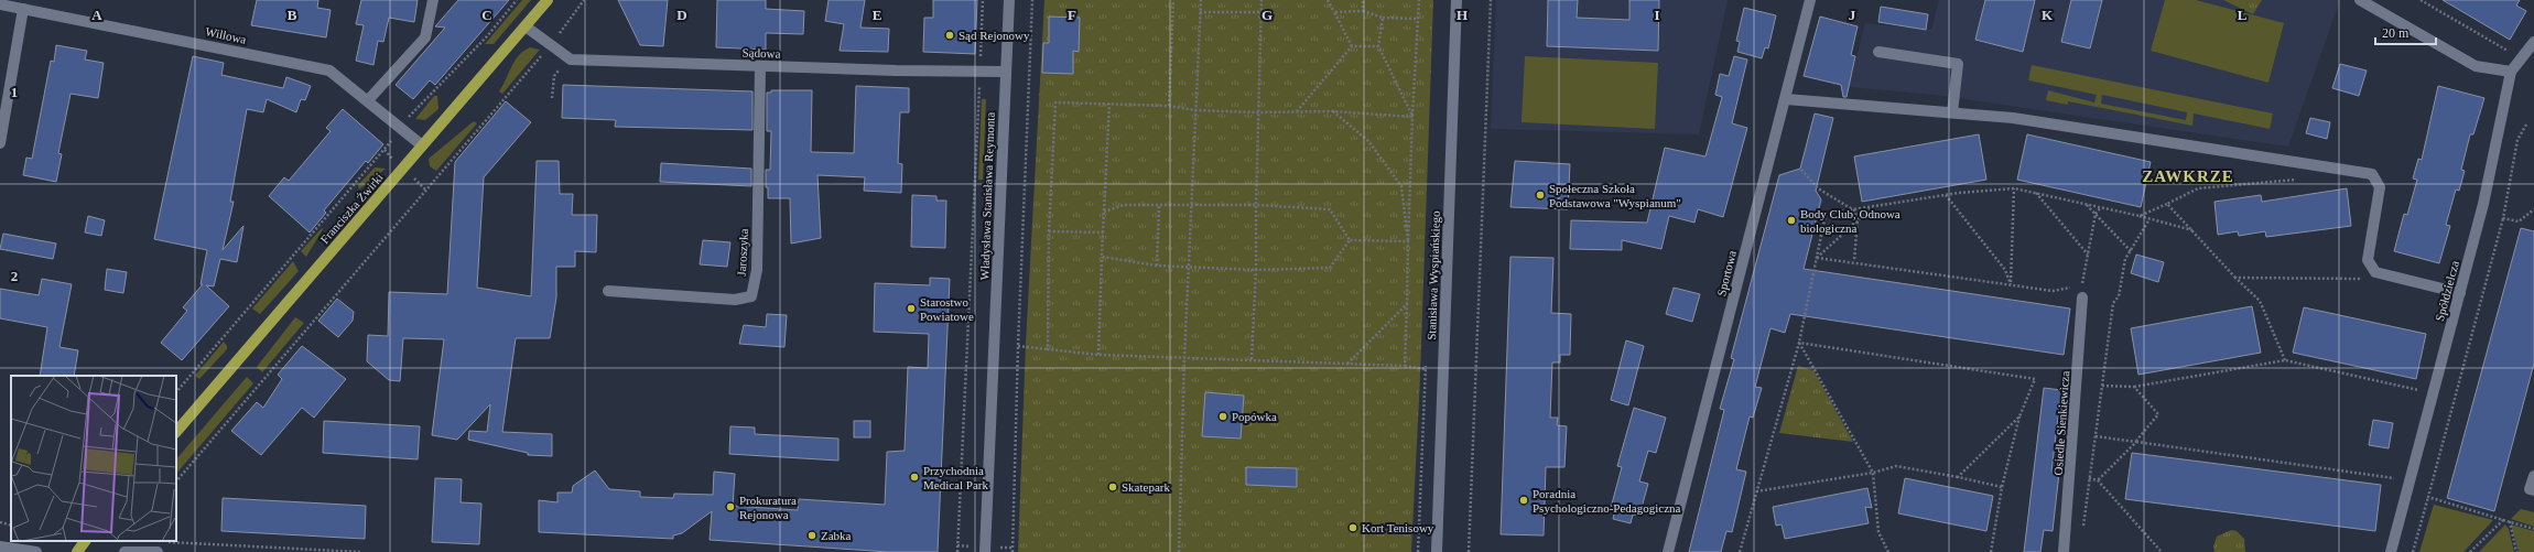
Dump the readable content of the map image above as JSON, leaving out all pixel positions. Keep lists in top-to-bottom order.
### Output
{
  "streets": {
    "main road": ["Franciszka Żwirki"],
    "street": [
      "Willowa",
      "Sądowa",
      "Władysława Stanisława Reymonta",
      "Jaroszyka",
      "Sportowa",
      "Stanisława Wyspiańskiego",
      "Spółdzielcza",
      "Osiedle Sienkiewicza"
    ]
  },
  "crossings": [
    ["Willowa", "Franciszka Żwirki"],
    ["Sądowa", "Władysława Stanisława Reymonta"],
    ["Sądowa", "Franciszka Żwirki"],
    ["Sądowa", "Jaroszyka"]
  ],
  "districts": ["ZAWKRZE"],
  "places": [
    "Sąd Rejonowy",
    "Społeczna Szkoła Podstawowa \"Wyspianum\"",
    "Body Club, Odnowa biologiczna",
    "Starostwo Powiatowe",
    "Popówka",
    "Przychodnia Medical Park",
    "Skatepark",
    "Poradnia Psychologiczno-Pedagogiczna",
    "Prokuratura Rejonowa",
    "Kort Tenisowy",
    "Zabka"
  ],
  "scale_bar": "20 m",
  "grid": {
    "columns": [
      "A",
      "B",
      "C",
      "D",
      "E",
      "F",
      "G",
      "H",
      "I",
      "J",
      "K",
      "L"
    ],
    "rows": ["1", "2"]
  }
}
